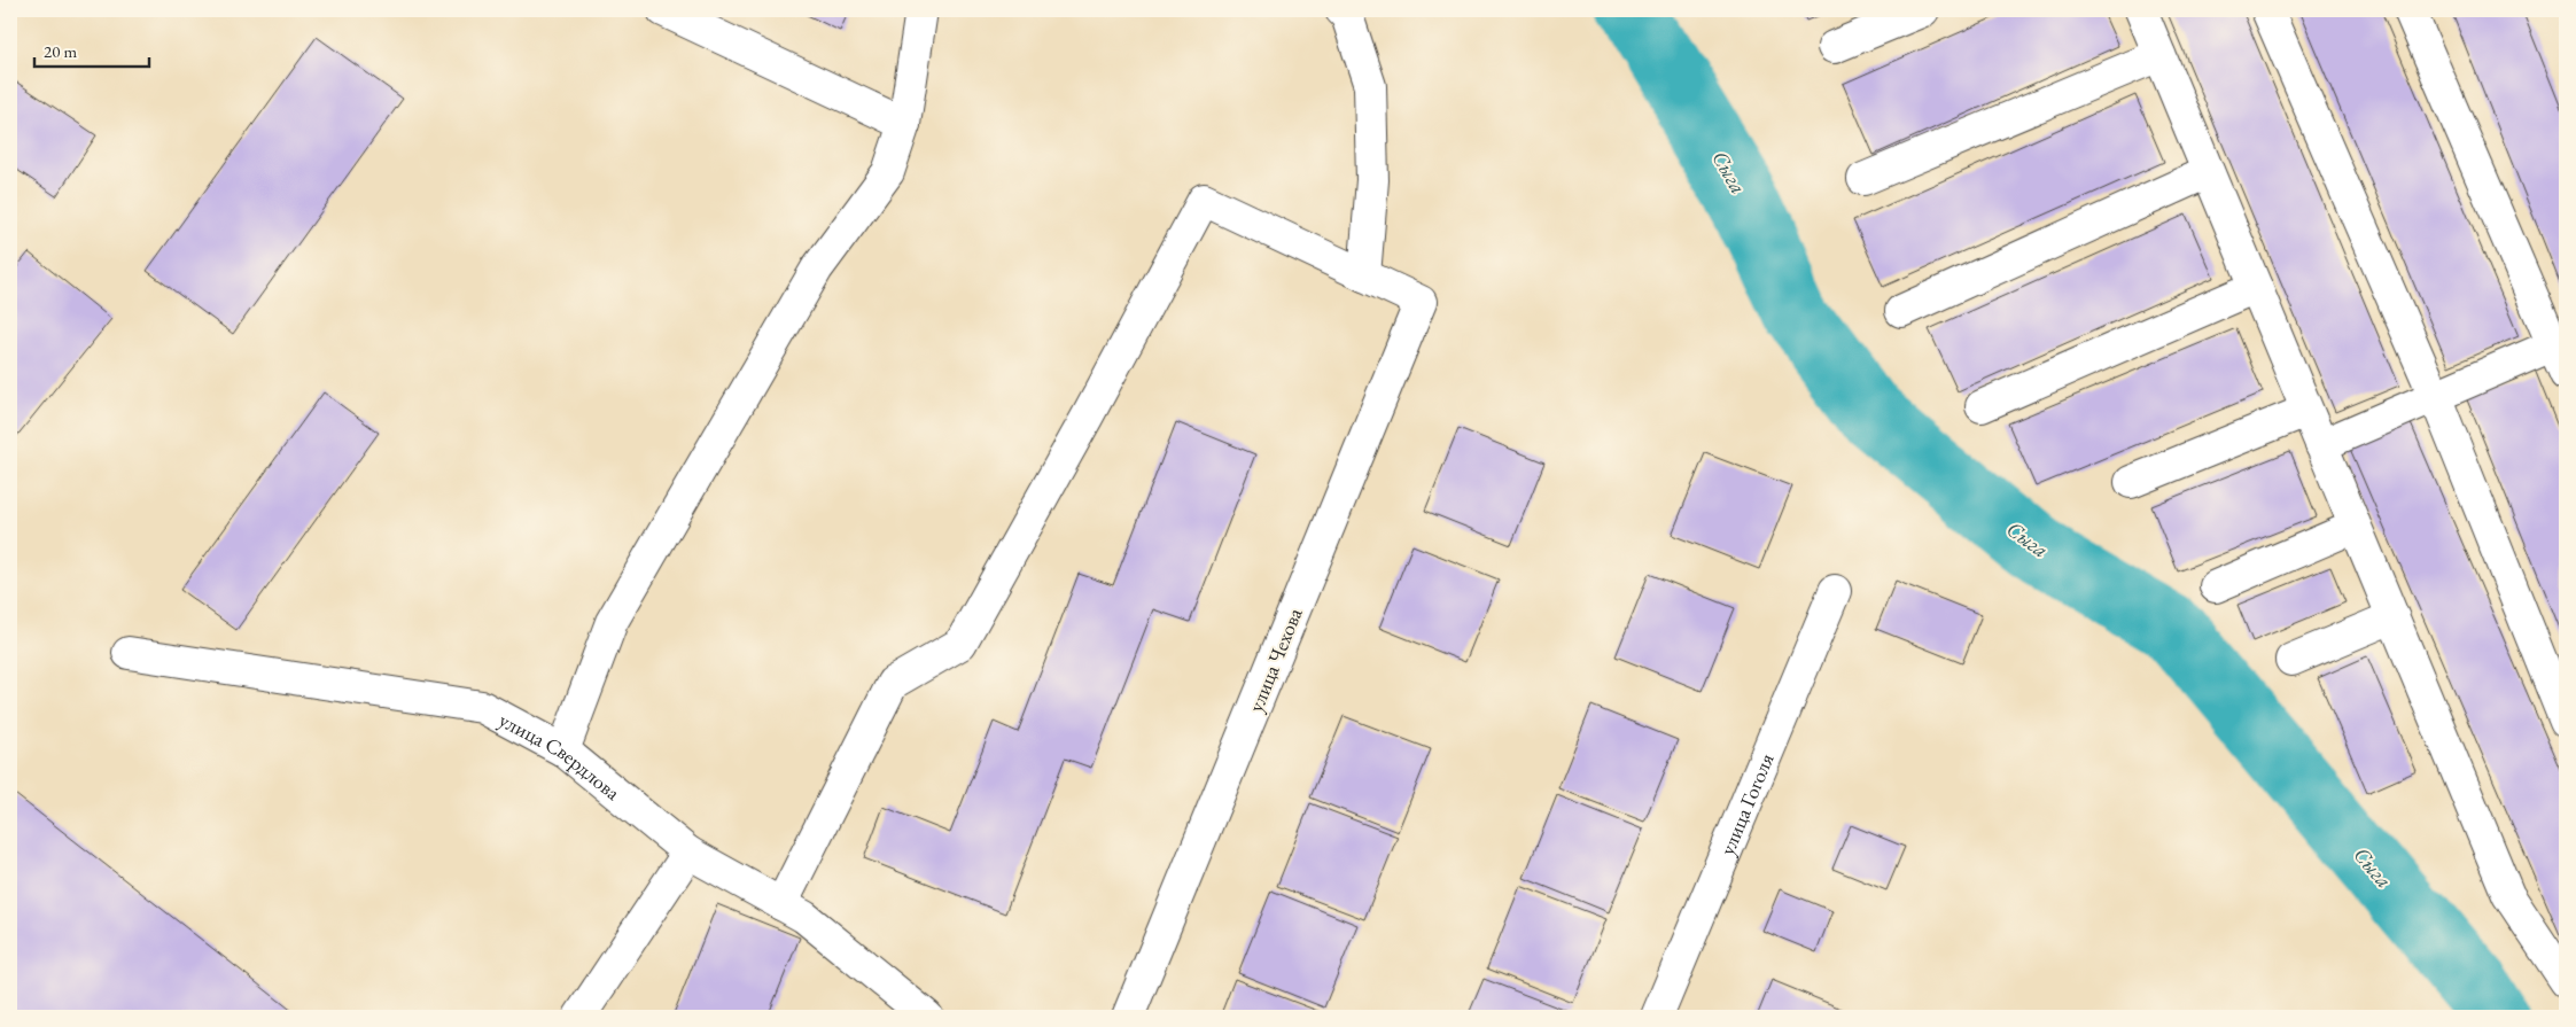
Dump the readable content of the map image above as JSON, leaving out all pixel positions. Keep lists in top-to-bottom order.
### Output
{
  "streets": {
    "street": ["улица Чехова", "улица Свердлова", "улица Гоголя"]
  },
  "water": ["Сыга"],
  "scale_bar": "20 m"
}
